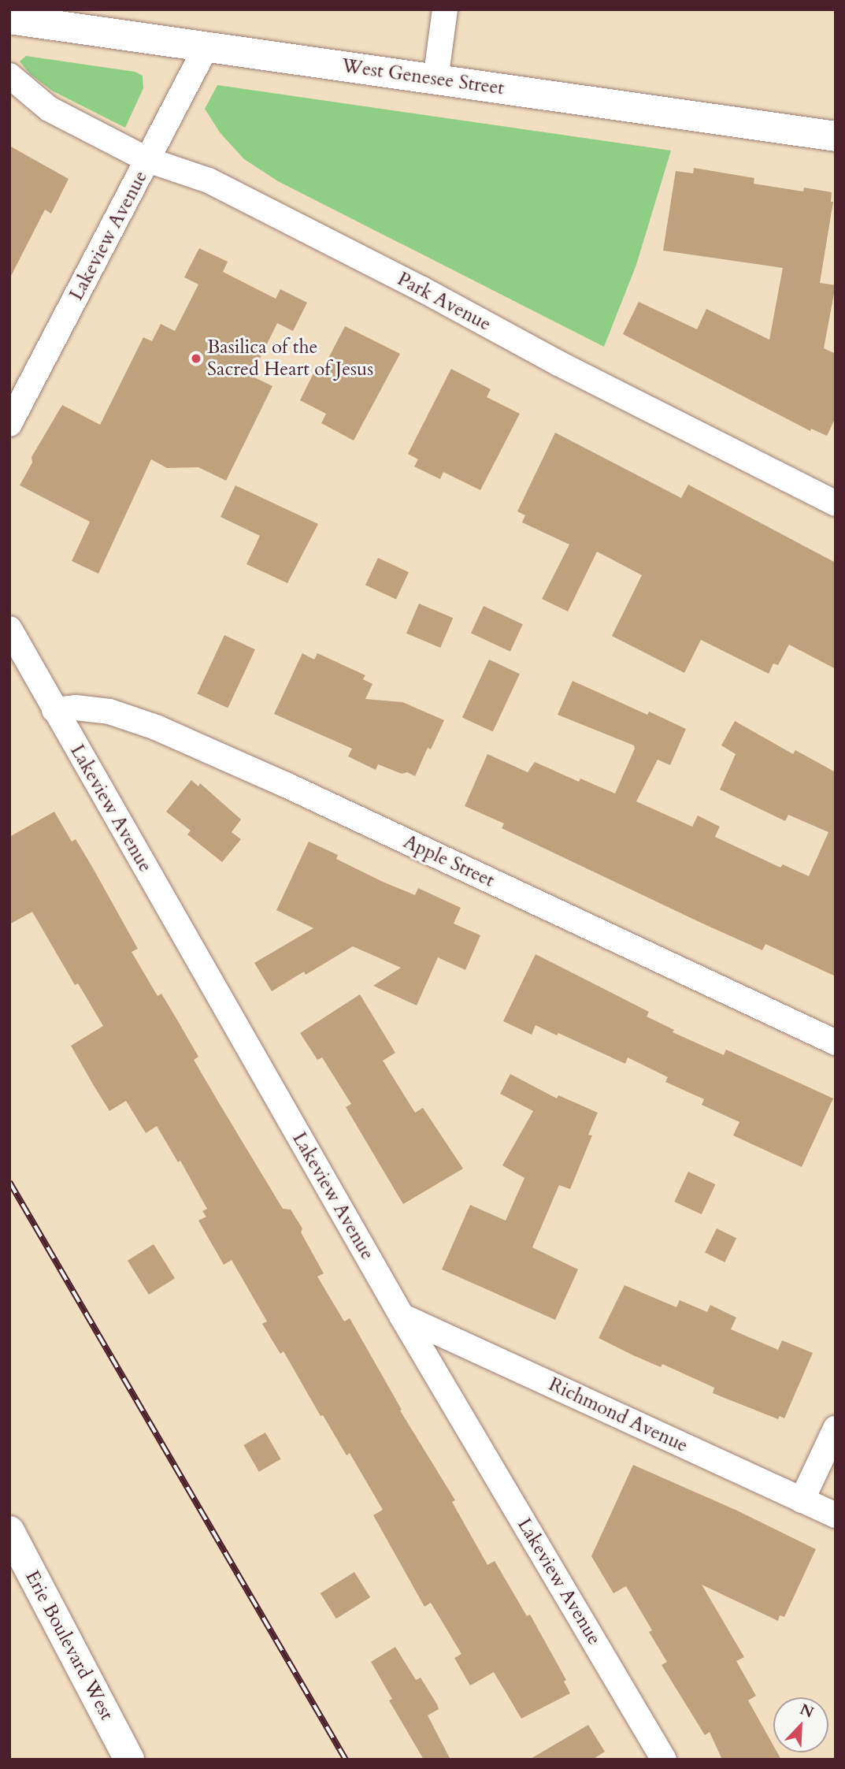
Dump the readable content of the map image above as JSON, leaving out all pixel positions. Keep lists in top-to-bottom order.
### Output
{
  "streets": {
    "main road": ["West Genesee Street", "Erie Boulevard West"],
    "street": [
      "Lakeview Avenue",
      "Park Avenue",
      "Apple Street",
      "Richmond Avenue"
    ]
  },
  "crossings": [
    ["West Genesee Street", "Lakeview Avenue"],
    ["Lakeview Avenue", "Park Avenue"],
    ["Lakeview Avenue", "Apple Street"],
    ["Lakeview Avenue", "Richmond Avenue"]
  ],
  "places": ["Basilica of the Sacred Heart of Jesus"],
  "north": "top right"
}
